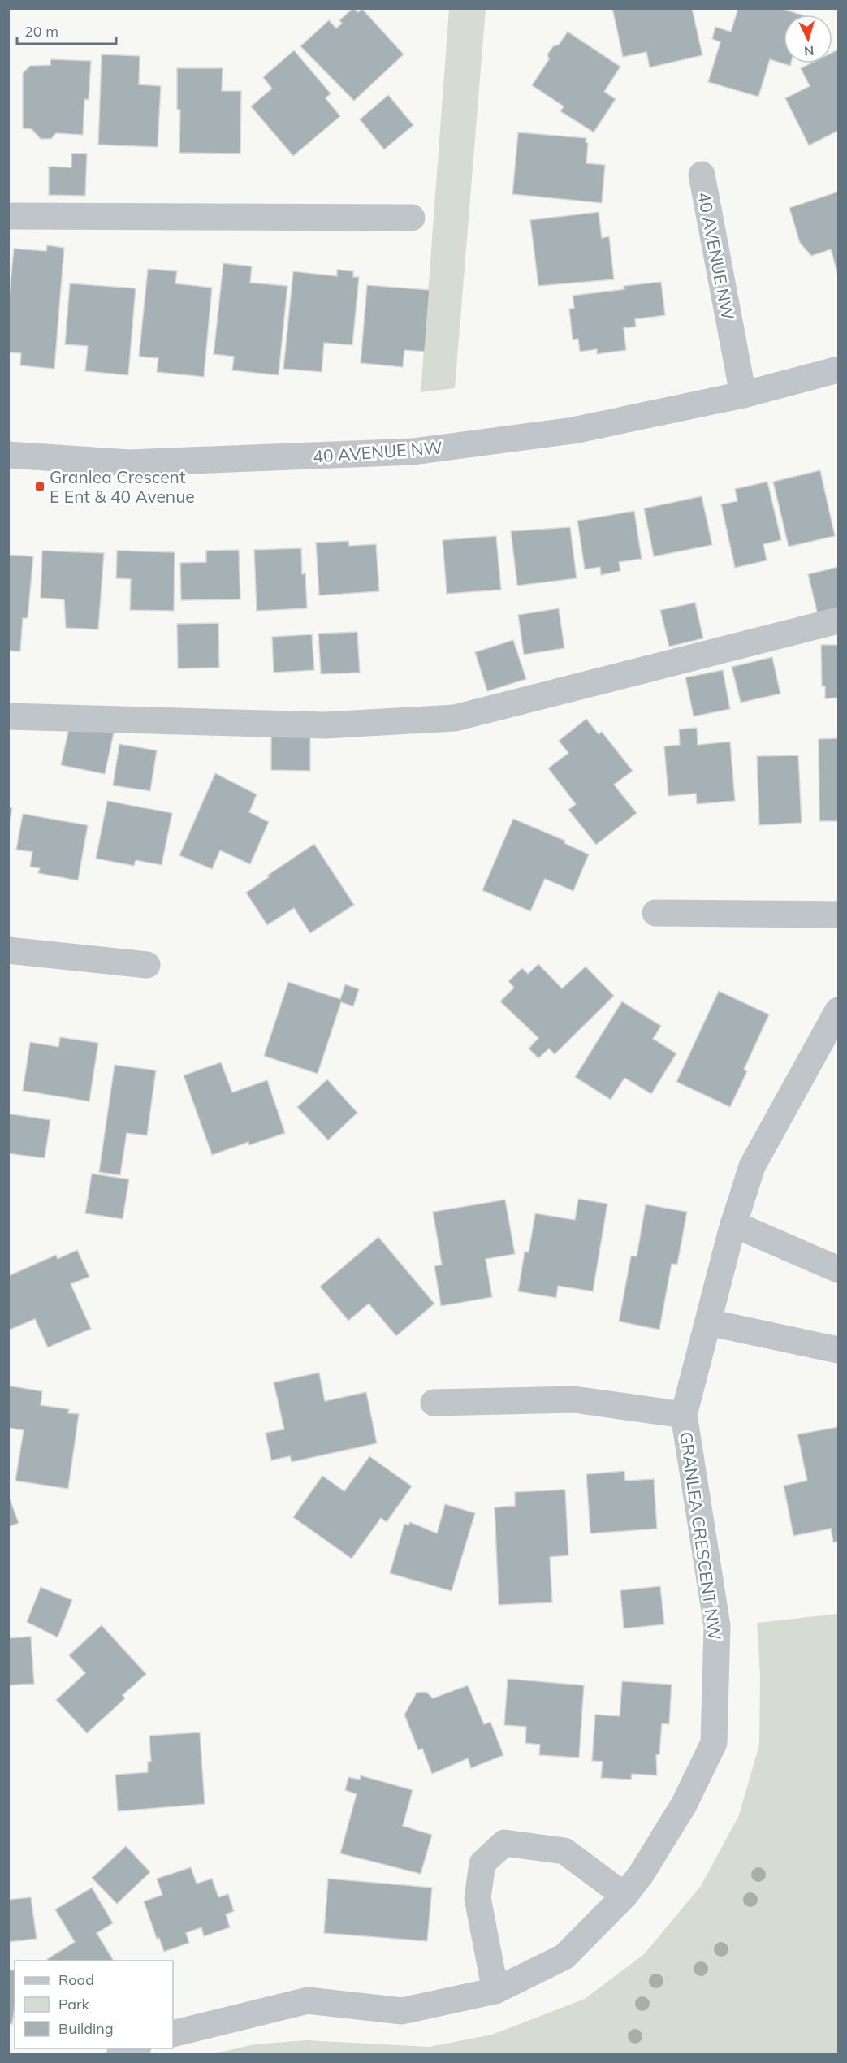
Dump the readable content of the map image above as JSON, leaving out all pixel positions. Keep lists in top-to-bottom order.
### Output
{
  "streets": {
    "street": ["40 AVENUE NW", "GRANLEA CRESCENT NW"]
  },
  "places": {
    "transit": ["Granlea Crescent E Ent & 40 Avenue"]
  },
  "legend": ["Road", "Park", "Building"],
  "scale_bar": "20 m",
  "north": "bottom"
}
